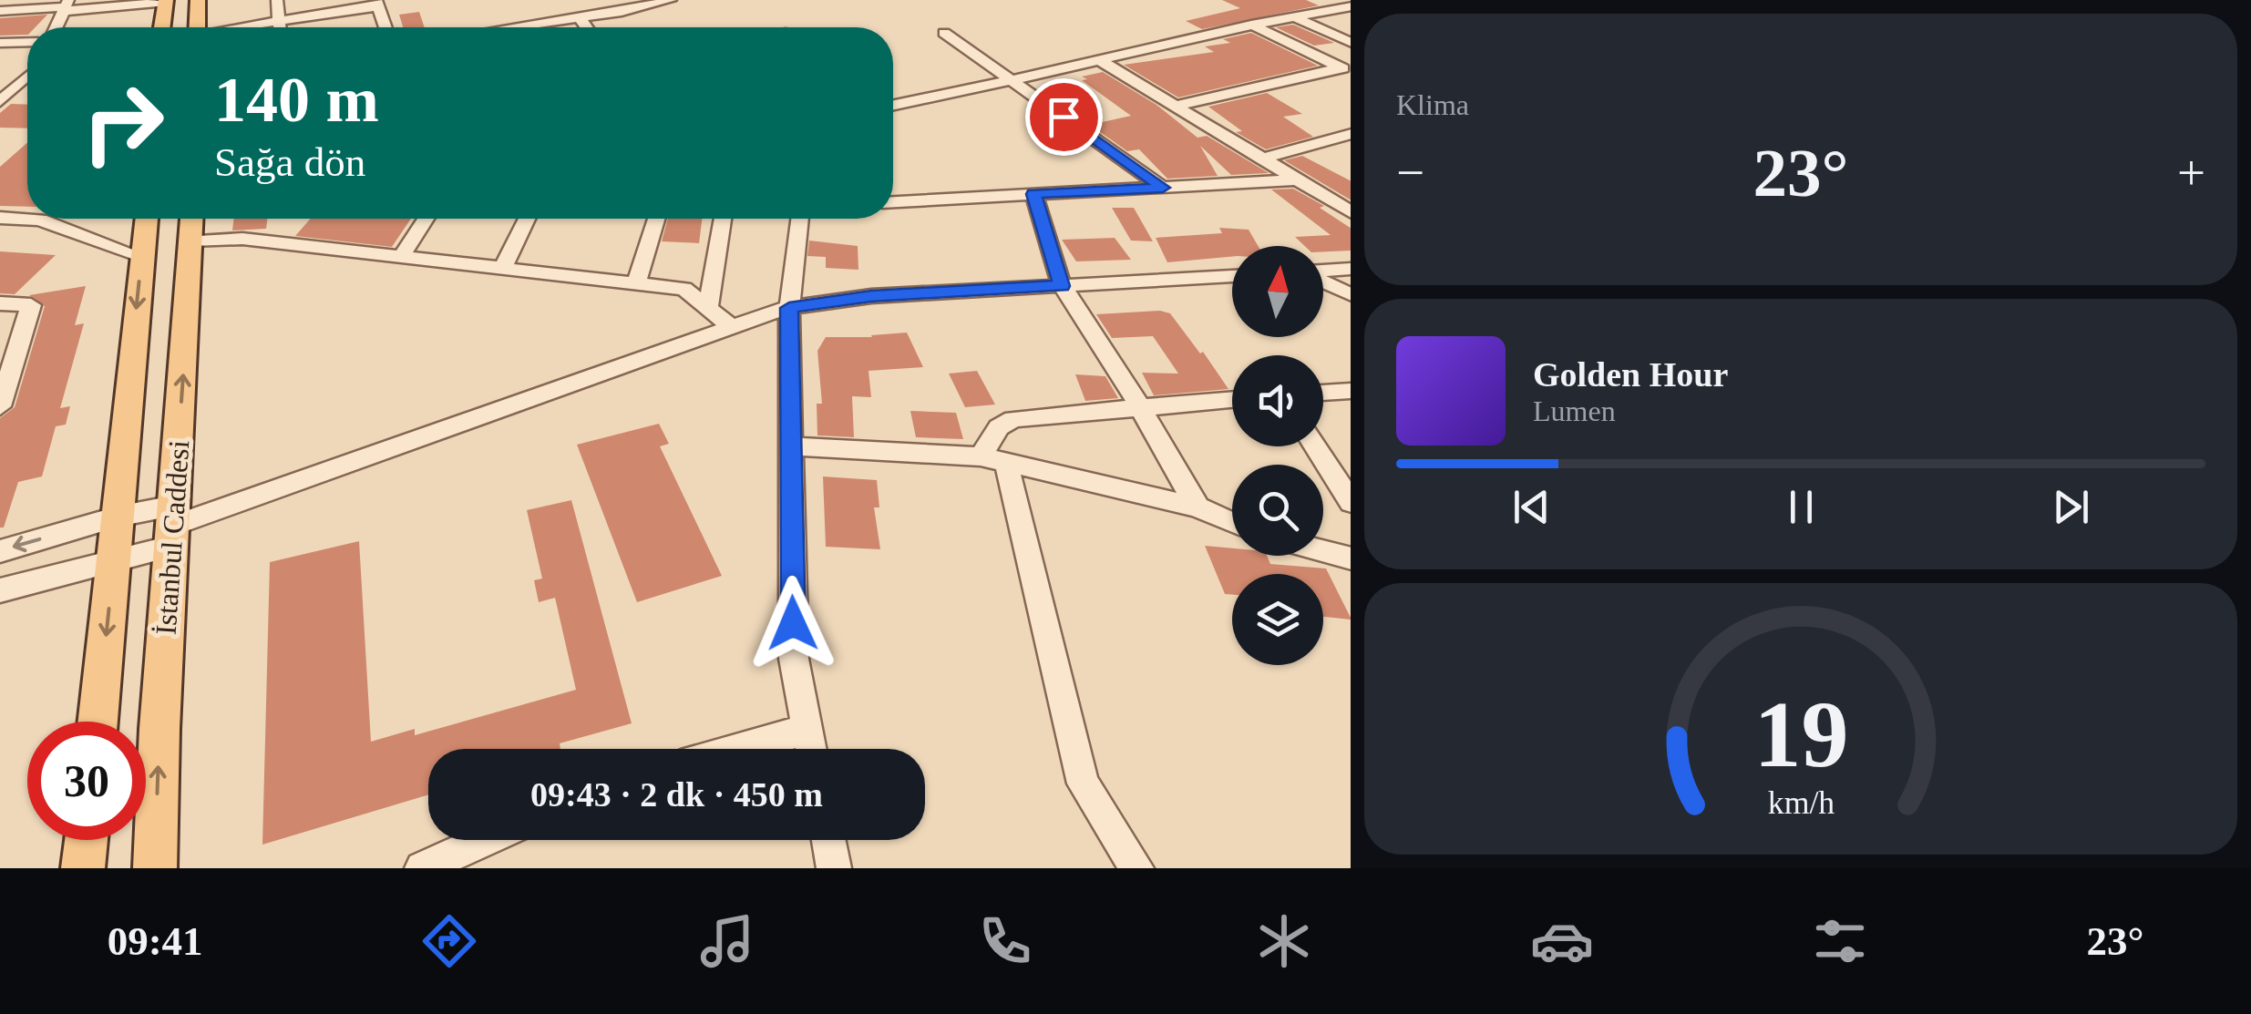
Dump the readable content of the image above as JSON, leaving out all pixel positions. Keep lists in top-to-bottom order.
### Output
{
  "streets": {
    "main road": ["İstanbul Caddesi"]
  },
  "north": "top",
  "page": {
    "tile": "Klima",
    "turn": ["140 m", "Sağa dön"],
    "heat": ["−", "23°", "+"],
    "song": ["Golden Hour", "Lumen"],
    "limit": "30",
    "trip": "09:43 · 2 dk · 450 m",
    "tabs": ["09:41", "23°"],
    "gauge": ["19", "km/h"]
  }
}
